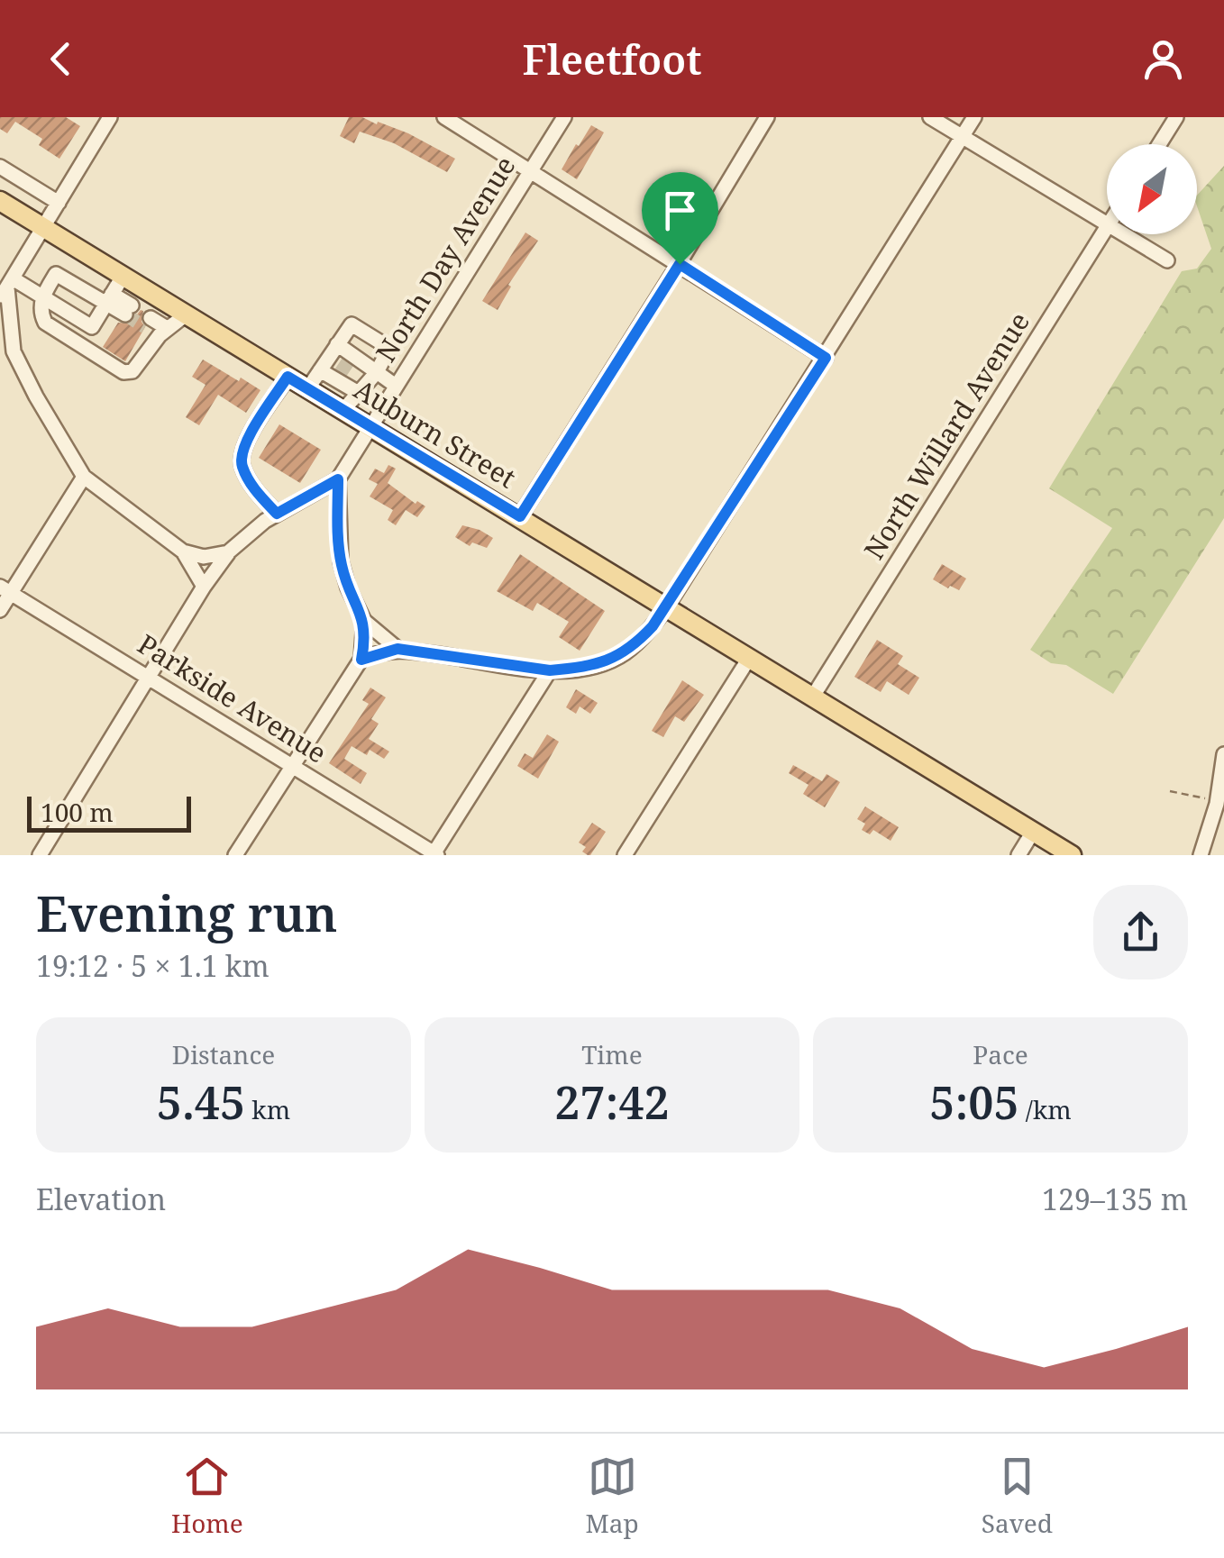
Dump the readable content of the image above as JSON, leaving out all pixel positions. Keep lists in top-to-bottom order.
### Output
{
  "streets": {
    "main road": ["Auburn Street"],
    "street": ["North Day Avenue", "North Willard Avenue", "Parkside Avenue"]
  },
  "crossings": [
    ["North Day Avenue", "Auburn Street"],
    ["Auburn Street", "North Willard Avenue"]
  ],
  "scale_bar": "100 m",
  "north": "bottom left",
  "page": {
    "header": "Fleetfoot",
    "scale": "100 m",
    "heading": ["Evening run", "19:12 · 5 × 1.1 km"],
    "stats": [
      ["Distance", "5.45 km"],
      ["Time", "27:42"],
      ["Pace", "5:05 /km"]
    ],
    "chart": ["Elevation", "129–135 m"],
    "tabs": ["Home", "Map", "Saved"]
  }
}
